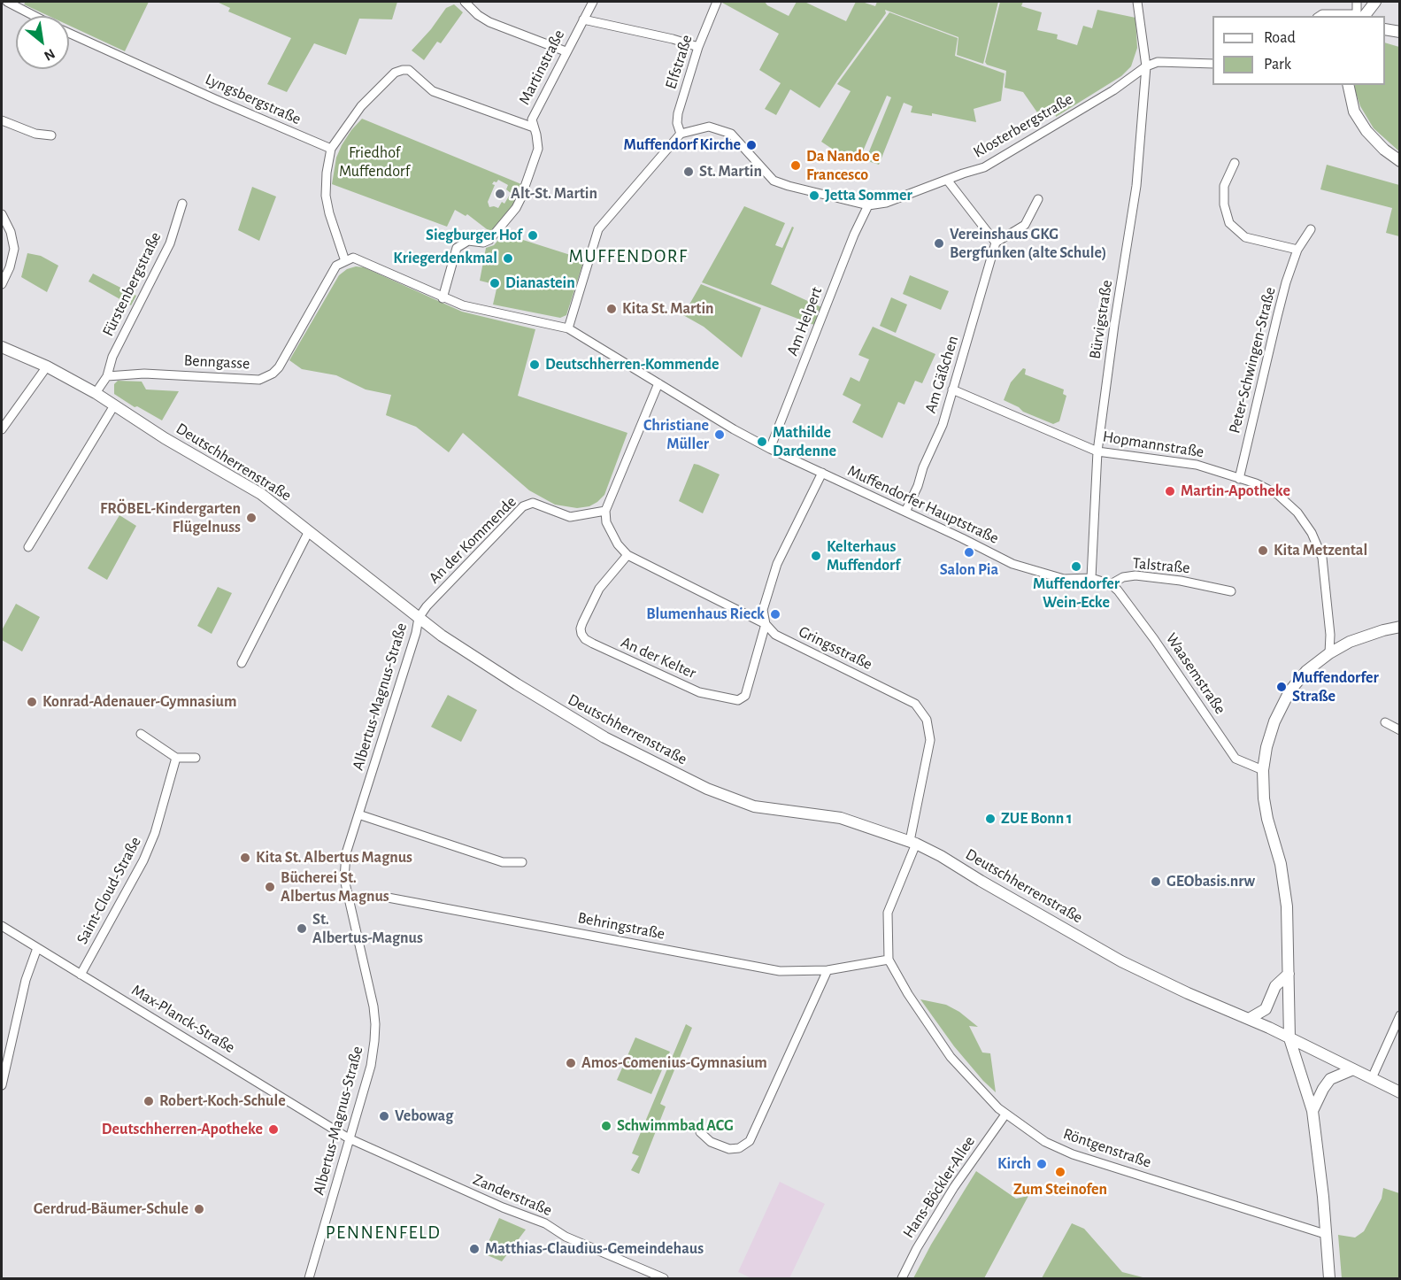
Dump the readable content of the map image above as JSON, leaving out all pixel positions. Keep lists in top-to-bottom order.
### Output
{
  "streets": {
    "street": [
      "Elfstraße",
      "Martinstraße",
      "Lyngsbergstraße",
      "Klosterbergstraße",
      "Fürstenbergstraße",
      "Bürvigstraße",
      "Am Helpert",
      "Peter-Schwingen-Straße",
      "Benngasse",
      "Am Gäßchen",
      "Hopmannstraße",
      "Deutschherrenstraße",
      "Muffendorfer Hauptstraße",
      "An der Kommende",
      "Talstraße",
      "Gringsstraße",
      "An der Kelter",
      "Waasemstraße",
      "Albertus-Magnus-Straße",
      "Saint-Cloud-Straße",
      "Behringstraße",
      "Max-Planck-Straße",
      "Röntgenstraße",
      "Hans-Böckler-Allee",
      "Zanderstraße"
    ]
  },
  "crossings": [
    ["Elfstraße", "Klosterbergstraße"],
    ["Martinstraße", "Muffendorfer Hauptstraße"],
    ["Klosterbergstraße", "Bürvigstraße"],
    ["Klosterbergstraße", "Am Helpert"],
    ["Fürstenbergstraße", "Benngasse"],
    ["Bürvigstraße", "Hopmannstraße"],
    ["Bürvigstraße", "Muffendorfer Hauptstraße"],
    ["Bürvigstraße", "Talstraße"],
    ["Am Helpert", "Muffendorfer Hauptstraße"],
    ["Peter-Schwingen-Straße", "Hopmannstraße"],
    ["Benngasse", "Muffendorfer Hauptstraße"],
    ["Am Gäßchen", "Hopmannstraße"],
    ["Am Gäßchen", "Muffendorfer Hauptstraße"],
    ["Deutschherrenstraße", "An der Kommende"],
    ["Deutschherrenstraße", "Gringsstraße"],
    ["Deutschherrenstraße", "Albertus-Magnus-Straße"],
    ["Deutschherrenstraße", "Röntgenstraße"],
    ["Muffendorfer Hauptstraße", "Talstraße"],
    ["An der Kommende", "Albertus-Magnus-Straße"],
    ["Talstraße", "Waasemstraße"],
    ["Gringsstraße", "An der Kelter"],
    ["Gringsstraße", "Röntgenstraße"],
    ["Albertus-Magnus-Straße", "Behringstraße"],
    ["Albertus-Magnus-Straße", "Max-Planck-Straße"],
    ["Albertus-Magnus-Straße", "Zanderstraße"],
    ["Saint-Cloud-Straße", "Max-Planck-Straße"],
    ["Behringstraße", "Röntgenstraße"],
    ["Max-Planck-Straße", "Zanderstraße"],
    ["Röntgenstraße", "Hans-Böckler-Allee"]
  ],
  "districts": ["MUFFENDORF", "PENNENFELD"],
  "parks": ["Friedhof Muffendorf"],
  "places": [
    "Muffendorf Kirche",
    "Da Nando e Francesco",
    "St. Martin",
    "Alt-St. Martin",
    "Jetta Sommer",
    "Siegburger Hof",
    "Vereinshaus GKG Bergfunken (alte Schule)",
    "Kriegerdenkmal",
    "Dianastein",
    "Kita St. Martin",
    "Deutschherren-Kommende",
    "Christiane Müller",
    "Mathilde Dardenne",
    "Martin-Apotheke",
    "FRÖBEL-Kindergarten Flügelnuss",
    "Kita Metzental",
    "Salon Pia",
    "Kelterhaus Muffendorf",
    "Muffendorfer Wein-Ecke",
    "Blumenhaus Rieck",
    "Muffendorfer Straße",
    "Konrad-Adenauer-Gymnasium",
    "ZUE Bonn 1",
    "Kita St. Albertus Magnus",
    "GEObasis.nrw",
    "Bücherei St. Albertus Magnus",
    "St. Albertus-Magnus",
    "Amos-Comenius-Gymnasium",
    "Robert-Koch-Schule",
    "Vebowag",
    "Schwimmbad ACG",
    "Deutschherren-Apotheke",
    "Kirch",
    "Zum Steinofen",
    "Gerdrud-Bäumer-Schule",
    "Matthias-Claudius-Gemeindehaus"
  ],
  "legend": ["Road", "Park"],
  "north": "bottom right"
}
